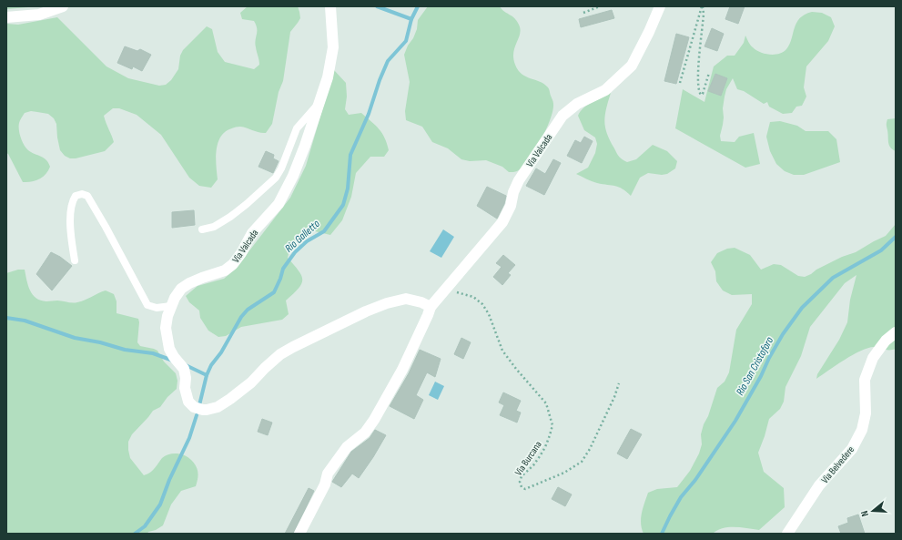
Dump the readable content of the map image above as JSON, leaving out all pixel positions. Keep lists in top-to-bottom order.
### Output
{
  "streets": {
    "street": ["Via Valcada", "Via Belvedere"],
    "path": ["Via Burcana"]
  },
  "crossings": [
    ["Via Valcada", "Via Burcana"]
  ],
  "water": ["Rio Galletto", "Rio San Cristoforo"],
  "north": "left"
}
